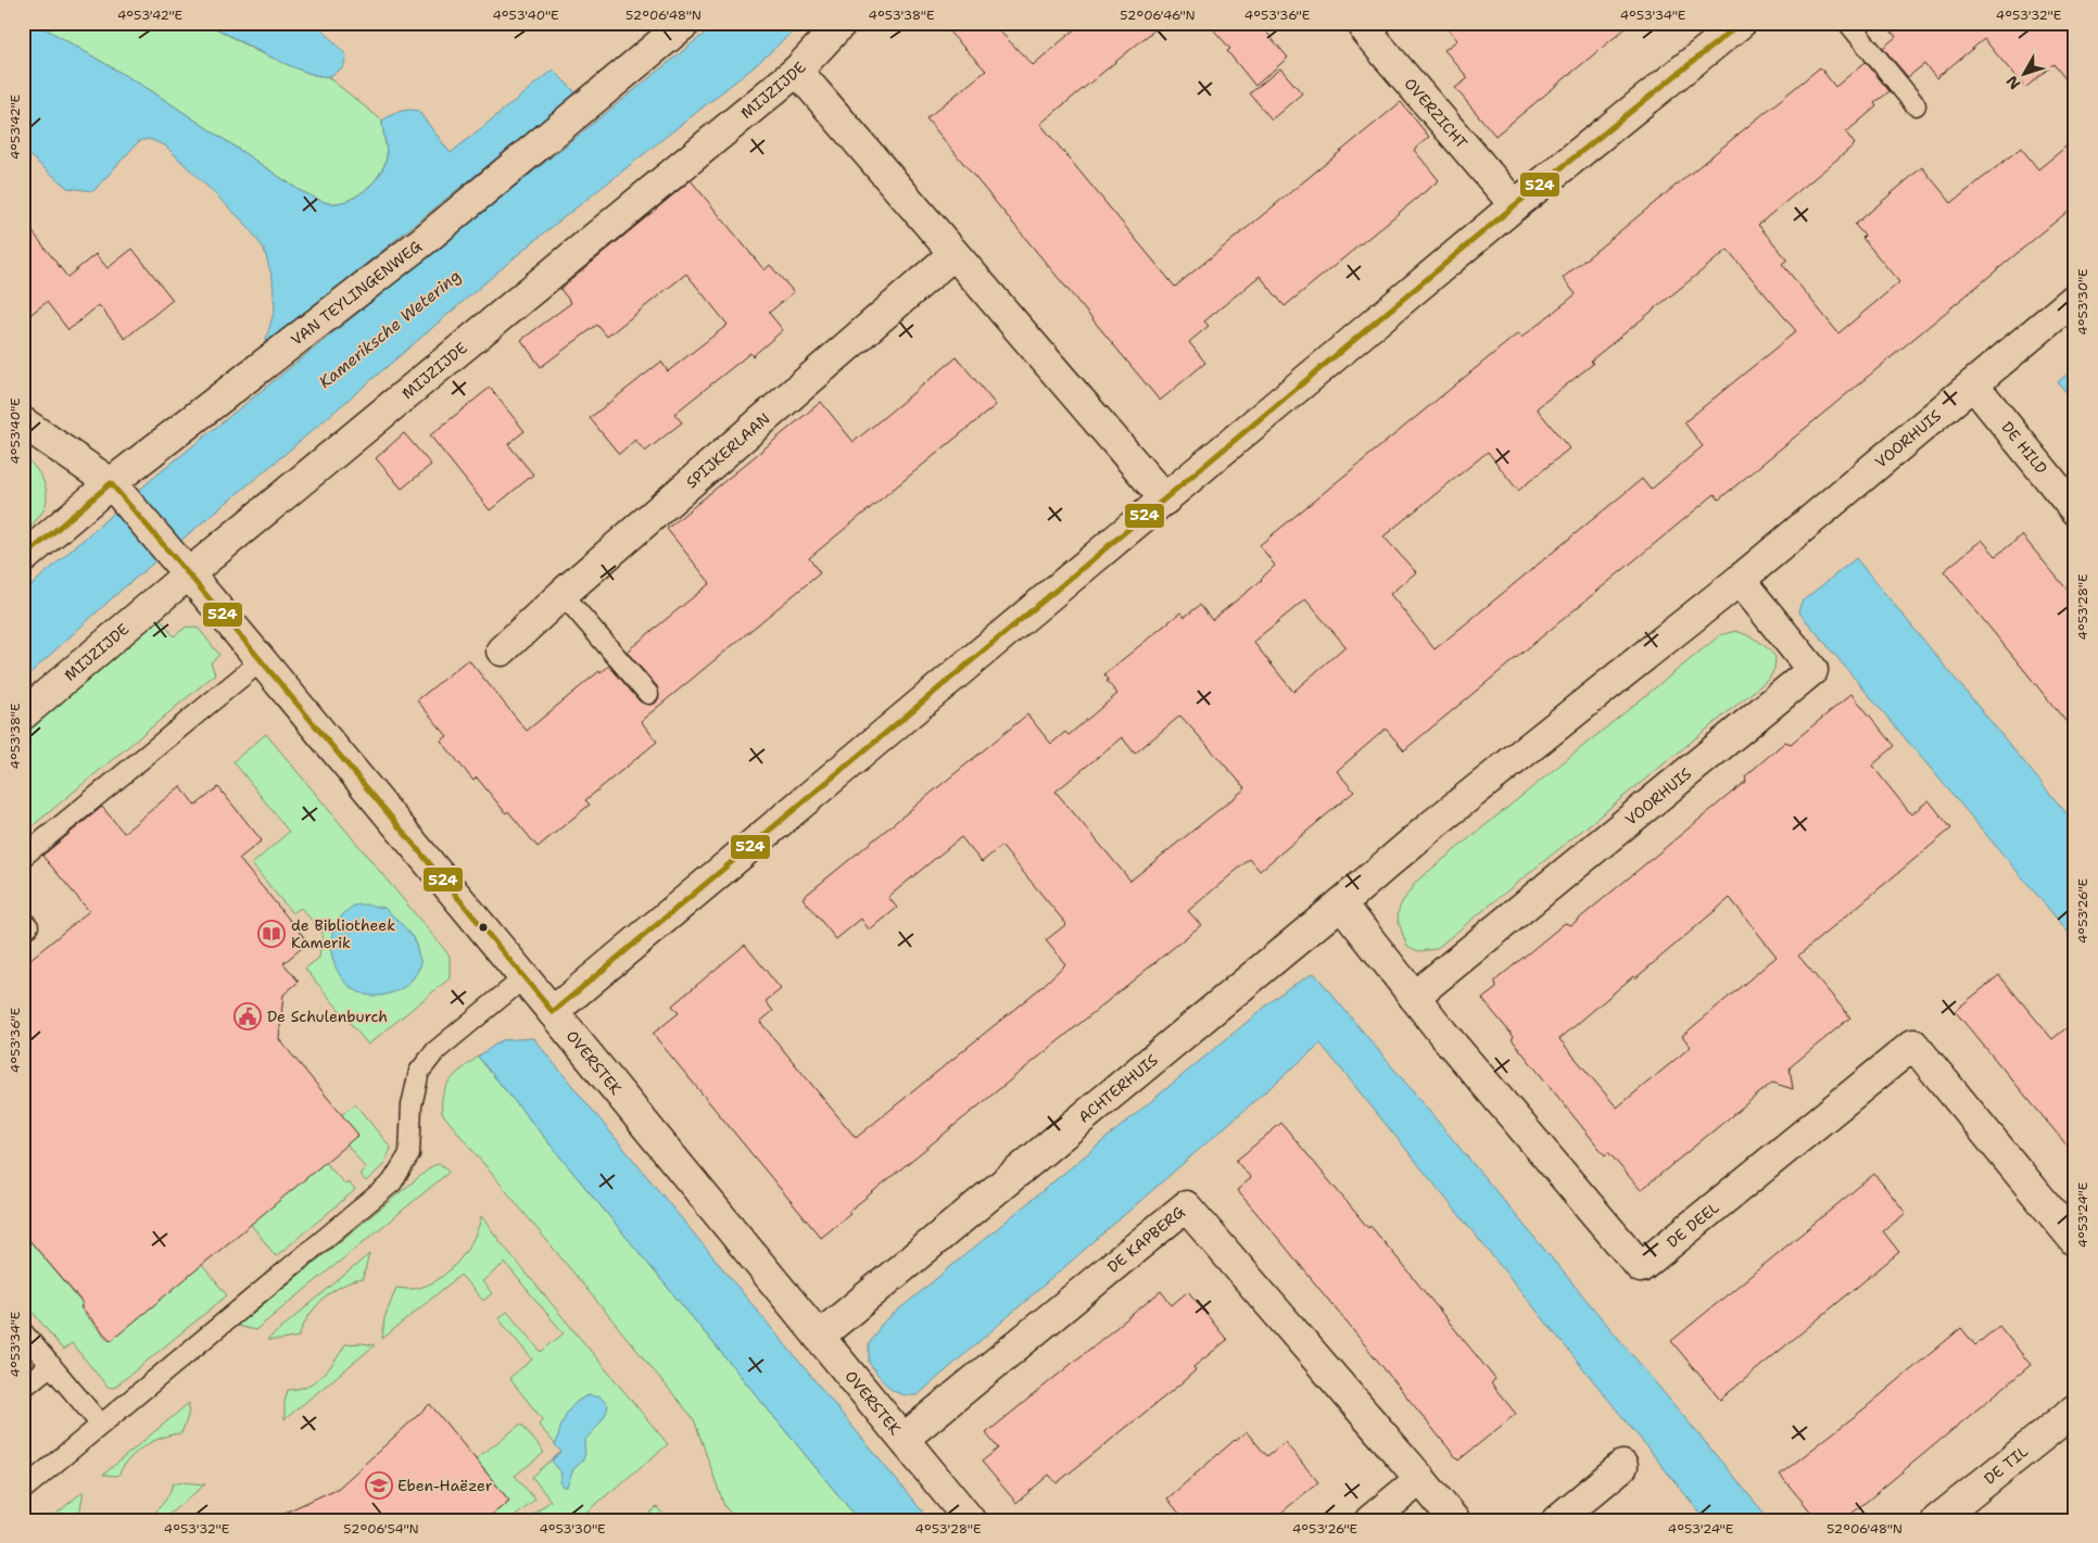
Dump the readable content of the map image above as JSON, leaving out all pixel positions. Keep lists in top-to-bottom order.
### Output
{
  "streets": {
    "street": [
      "MIJZIJDE",
      "OVERZICHT",
      "VAN TEYLINGENWEG",
      "VOORHUIS",
      "DE HILD",
      "SPIJKERLAAN",
      "OVERSTEK",
      "ACHTERHUIS",
      "DE DEEL",
      "DE KAPBERG",
      "DE TIL"
    ]
  },
  "crossings": [
    ["MIJZIJDE", "OVERSTEK"],
    ["VAN TEYLINGENWEG", "OVERSTEK"],
    ["VOORHUIS", "DE HILD"],
    ["VOORHUIS", "ACHTERHUIS"],
    ["VOORHUIS", "DE DEEL"],
    ["OVERSTEK", "ACHTERHUIS"],
    ["OVERSTEK", "DE KAPBERG"],
    ["ACHTERHUIS", "DE DEEL"]
  ],
  "water": ["Kameriksche Wetering"],
  "places": {
    "library": ["de Bibliotheek Kamerik"],
    "public building": ["De Schulenburch"],
    "school or university": ["Eben-Haëzer"]
  },
  "lines": ["transit line 524"],
  "north": "bottom left",
  "coordinates": [
    "4°53'42\"E",
    "4°53'40\"E",
    "52°06'48\"N",
    "4°53'38\"E",
    "52°06'46\"N",
    "4°53'36\"E",
    "4°53'34\"E",
    "4°53'32\"E",
    "4°53'30\"E",
    "4°53'28\"E",
    "4°53'26\"E",
    "4°53'24\"E",
    "52°06'54\"N"
  ]
}
